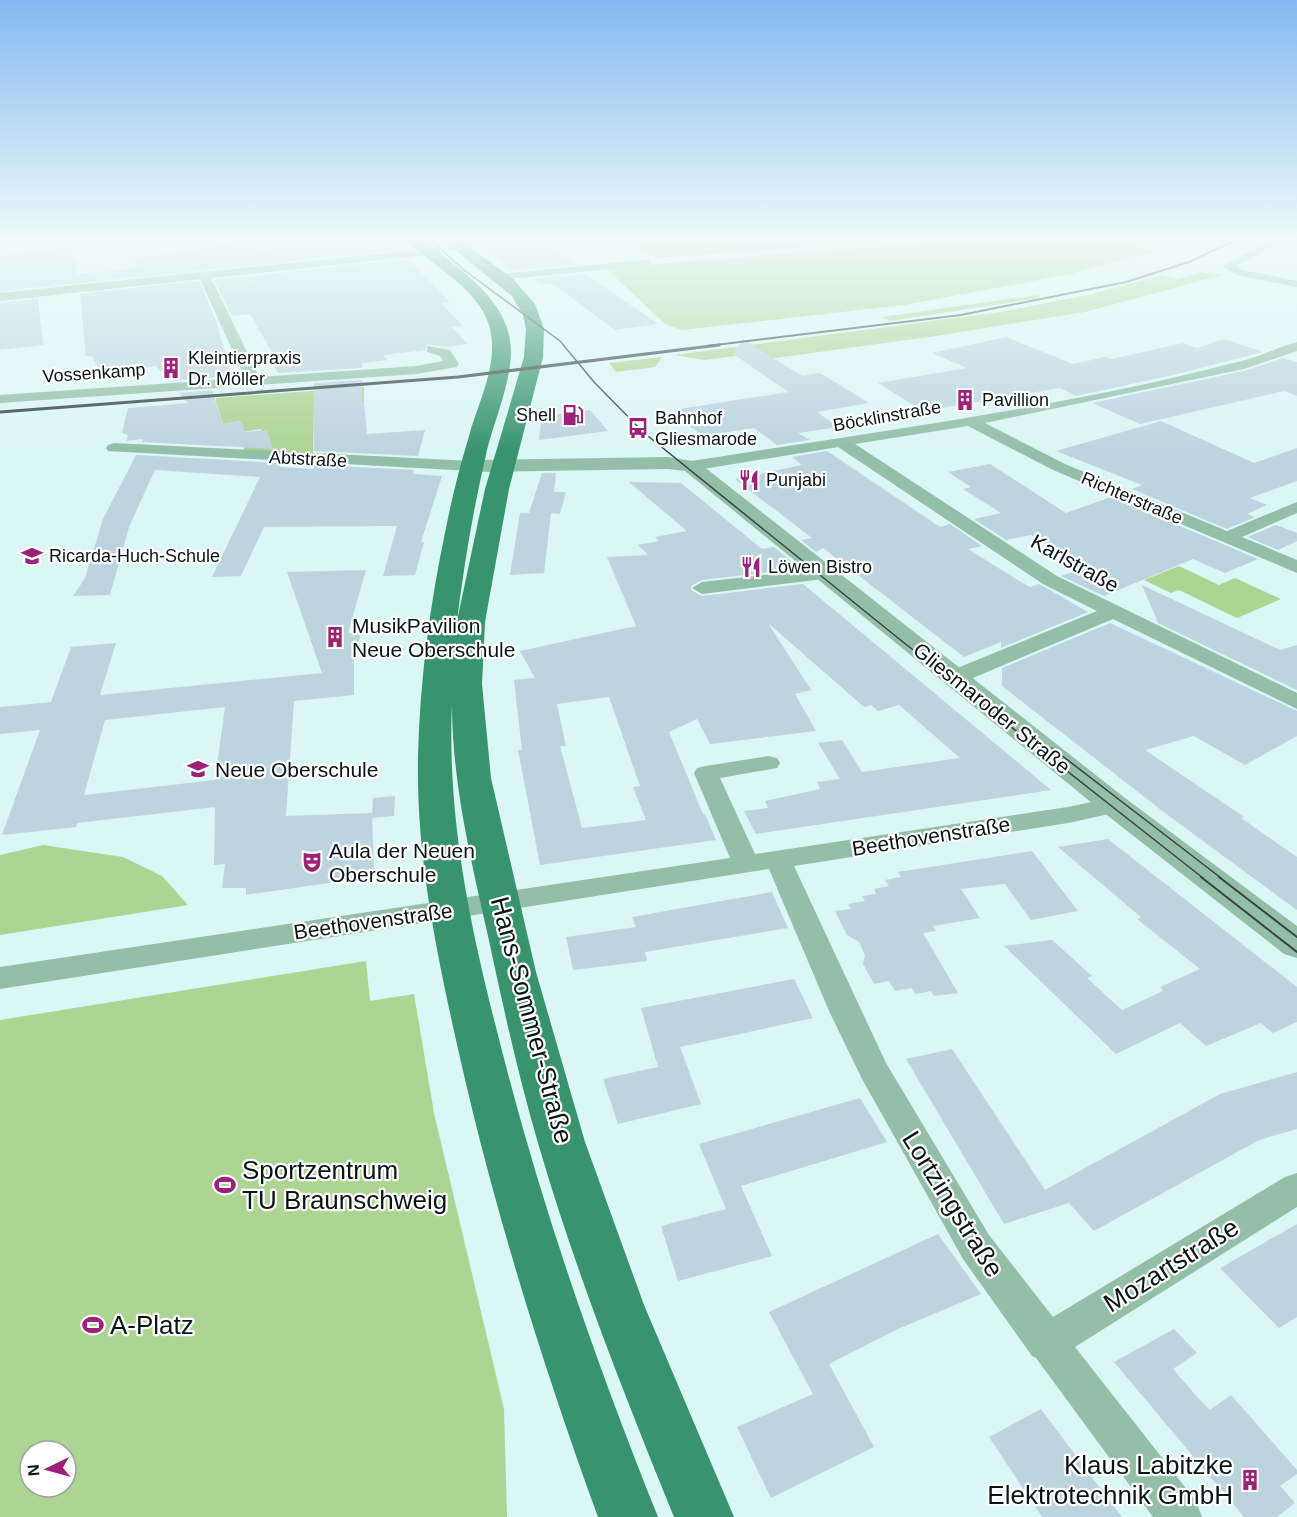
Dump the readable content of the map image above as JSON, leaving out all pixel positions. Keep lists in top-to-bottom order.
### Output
{
  "streets": {
    "main road": ["Hans-Sommer-Straße"],
    "street": [
      "Vossenkamp",
      "Böcklinstraße",
      "Abtstraße",
      "Richterstraße",
      "Karlstraße",
      "Gliesmaroder Straße",
      "Beethovenstraße",
      "Lortzingstraße",
      "Mozartstraße"
    ]
  },
  "crossings": [
    ["Böcklinstraße", "Abtstraße"],
    ["Böcklinstraße", "Richterstraße"],
    ["Böcklinstraße", "Karlstraße"],
    ["Böcklinstraße", "Gliesmaroder Straße"],
    ["Abtstraße", "Gliesmaroder Straße"],
    ["Abtstraße", "Hans-Sommer-Straße"],
    ["Gliesmaroder Straße", "Beethovenstraße"],
    ["Beethovenstraße", "Hans-Sommer-Straße"],
    ["Beethovenstraße", "Lortzingstraße"],
    ["Lortzingstraße", "Mozartstraße"]
  ],
  "places": {
    "building": [
      "Kleintierpraxis Dr. Möller",
      "Pavillion",
      "MusikPavilion Neue Oberschule",
      "Klaus Labitzke Elektrotechnik GmbH"
    ],
    "fuel station": ["Shell"],
    "bus stop": ["Bahnhof Gliesmarode"],
    "restaurant": ["Punjabi", "Löwen Bistro"],
    "school or university": ["Ricarda-Huch-Schule", "Neue Oberschule"],
    "theatre": ["Aula der Neuen Oberschule"],
    "sports": ["Sportzentrum TU Braunschweig", "A-Platz"]
  },
  "north": "left"
}
